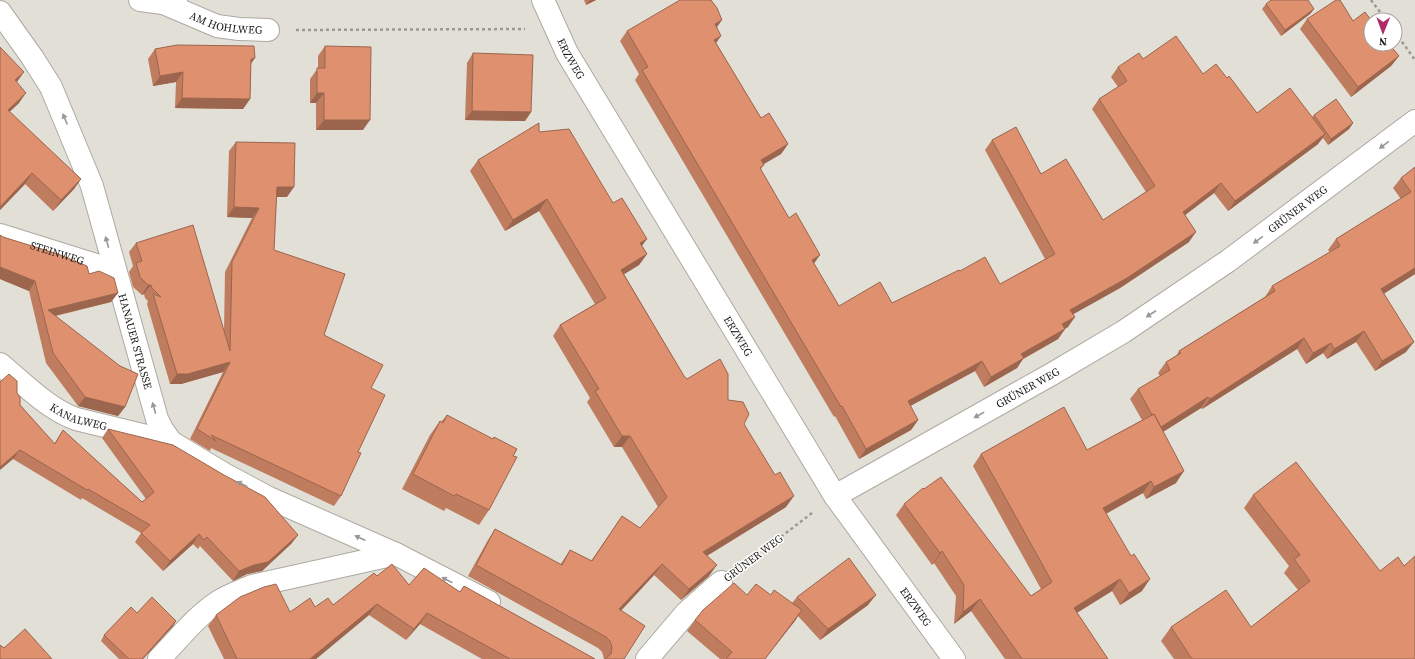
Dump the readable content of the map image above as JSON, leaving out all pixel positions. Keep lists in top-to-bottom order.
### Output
{
  "streets": {
    "street": [
      "AM HOHLWEG",
      "ERZWEG",
      "GRÜNER WEG",
      "STEINWEG",
      "HANAUER STRASSE",
      "KANALWEG"
    ]
  },
  "crossings": [
    ["ERZWEG", "GRÜNER WEG"],
    ["STEINWEG", "HANAUER STRASSE"],
    ["HANAUER STRASSE", "KANALWEG"]
  ],
  "one_way": ["GRÜNER WEG", "HANAUER STRASSE"],
  "north": "bottom"
}
